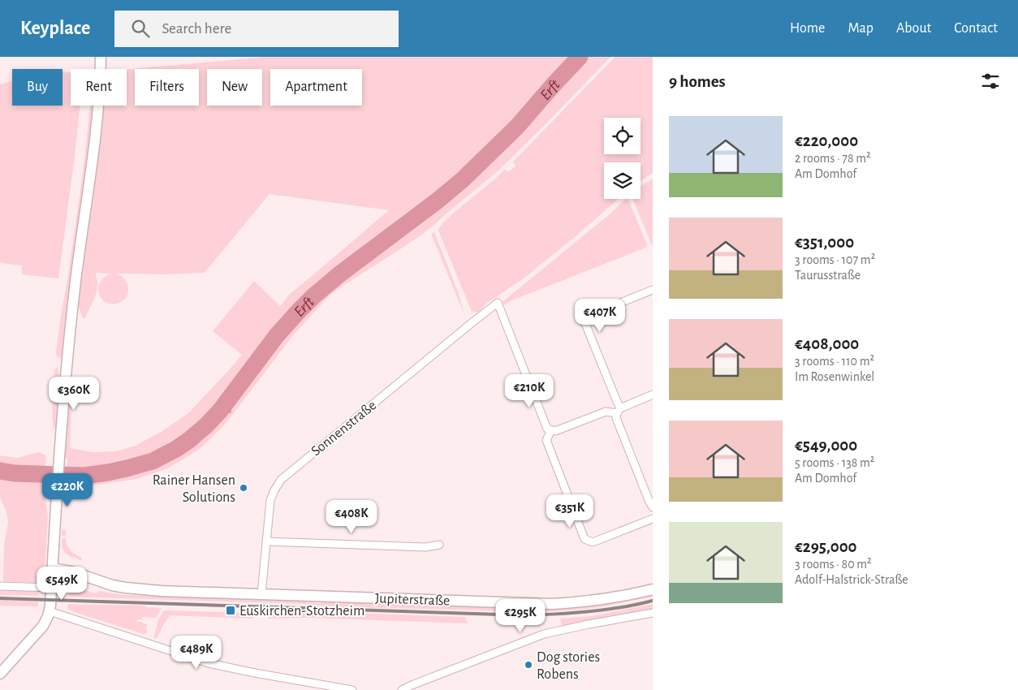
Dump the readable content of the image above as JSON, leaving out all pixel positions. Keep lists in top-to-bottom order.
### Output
{
  "streets": {
    "main road": ["Jupiterstraße"],
    "street": ["Sonnenstraße"]
  },
  "crossings": [
    ["Sonnenstraße", "Jupiterstraße"]
  ],
  "water": ["Erft"],
  "places": {
    "other": ["Rainer Hansen Solutions", "Dog stories Robens"],
    "transit": ["Euskirchen-Stotzheim"]
  },
  "page": {
    "header": "Keyplace",
    "search": "Search here",
    "nav": [
      "Home",
      "Map",
      "About",
      "Contact"
    ],
    "heading": "9 homes",
    "chip": [
      "Buy",
      "Rent",
      "Filters",
      "New",
      "Apartment"
    ],
    "list": [
      {
        "name": "€220,000",
        "note": "2 rooms · 78 m² · Am Domhof"
      },
      {
        "name": "€351,000",
        "note": "3 rooms · 107 m² · Taurusstraße"
      },
      {
        "name": "€408,000",
        "note": "3 rooms · 110 m² · Im Rosenwinkel"
      },
      {
        "name": "€549,000",
        "note": "5 rooms · 138 m² · Am Domhof"
      },
      {
        "name": "€295,000",
        "note": "3 rooms · 80 m² · Adolf-Halstrick-Straße"
      }
    ],
    "price": [
      "€407K",
      "€210K",
      "€360K",
      "€220K",
      "€351K",
      "€408K",
      "€549K",
      "€295K",
      "€489K"
    ]
  }
}
